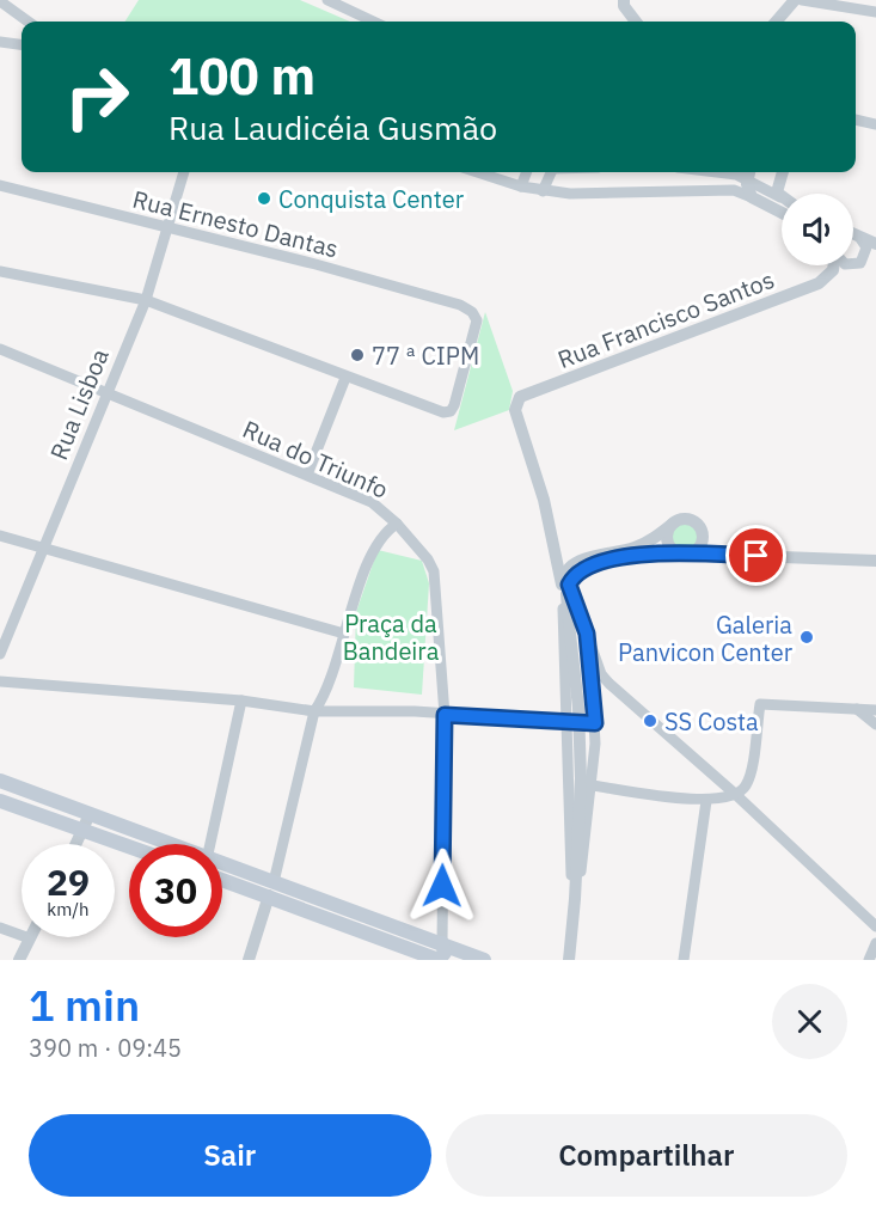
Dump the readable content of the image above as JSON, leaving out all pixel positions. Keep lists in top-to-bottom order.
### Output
{
  "streets": {
    "street": [
      "Rua Ernesto Dantas",
      "Rua Francisco Santos",
      "Rua Lisboa",
      "Rua do Triunfo"
    ]
  },
  "crossings": [
    ["Rua Ernesto Dantas", "Rua Lisboa"],
    ["Rua Lisboa", "Rua do Triunfo"]
  ],
  "parks": ["Praça da Bandeira"],
  "places": [
    "Conquista Center",
    "77 ª CIPM",
    "Galeria Panvicon Center",
    "SS Costa"
  ],
  "page": {
    "turn": ["100 m", "Rua Laudicéia Gusmão"],
    "speed": "29 km/h",
    "limit": "30",
    "heading": ["1 min", "390 m · 09:45"],
    "buttons": ["Sair", "Compartilhar"]
  }
}
